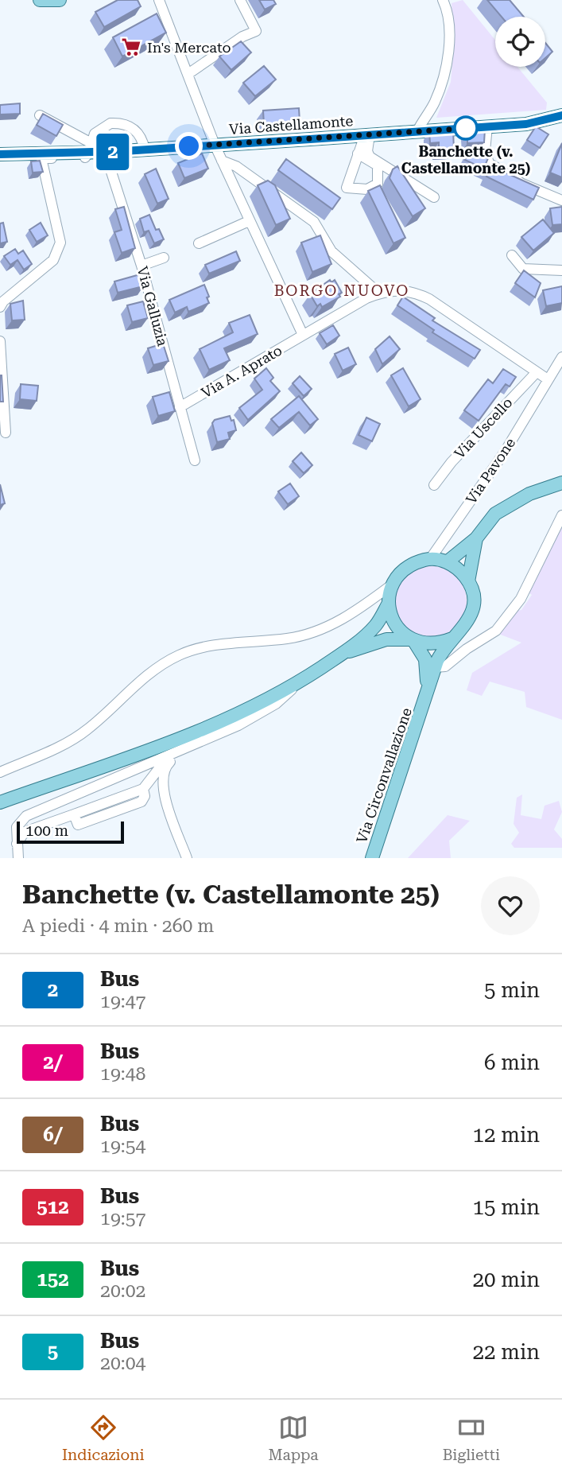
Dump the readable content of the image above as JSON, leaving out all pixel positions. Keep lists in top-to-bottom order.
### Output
{
  "streets": {
    "main road": ["Via Castellamonte", "Via Circonvallazione"],
    "street": [
      "Via Galluzia",
      "Via A. Aprato",
      "Via Uscello",
      "Via Pavone"
    ]
  },
  "crossings": [
    ["Via Castellamonte", "Via Galluzia"],
    ["Via Galluzia", "Via A. Aprato"]
  ],
  "districts": ["BORGO NUOVO"],
  "places": {
    "supermarket": ["In's Mercato"],
    "other": ["Banchette (v. Castellamonte 25)"]
  },
  "lines": ["bus line 2"],
  "scale_bar": "100 m",
  "page": {
    "on_map": "2",
    "scale": "100 m",
    "heading": ["Banchette (v. Castellamonte 25)", "A piedi · 4 min · 260 m"],
    "list": [
      {
        "mark": "2",
        "name": "Bus",
        "note": "19:47",
        "value": "5 min"
      },
      {
        "mark": "2/",
        "name": "Bus",
        "note": "19:48",
        "value": "6 min"
      },
      {
        "mark": "6/",
        "name": "Bus",
        "note": "19:54",
        "value": "12 min"
      },
      {
        "mark": "512",
        "name": "Bus",
        "note": "19:57",
        "value": "15 min"
      },
      {
        "mark": "152",
        "name": "Bus",
        "note": "20:02",
        "value": "20 min"
      },
      {
        "mark": "5",
        "name": "Bus",
        "note": "20:04",
        "value": "22 min"
      }
    ],
    "tabs": ["Indicazioni", "Mappa", "Biglietti"]
  }
}
